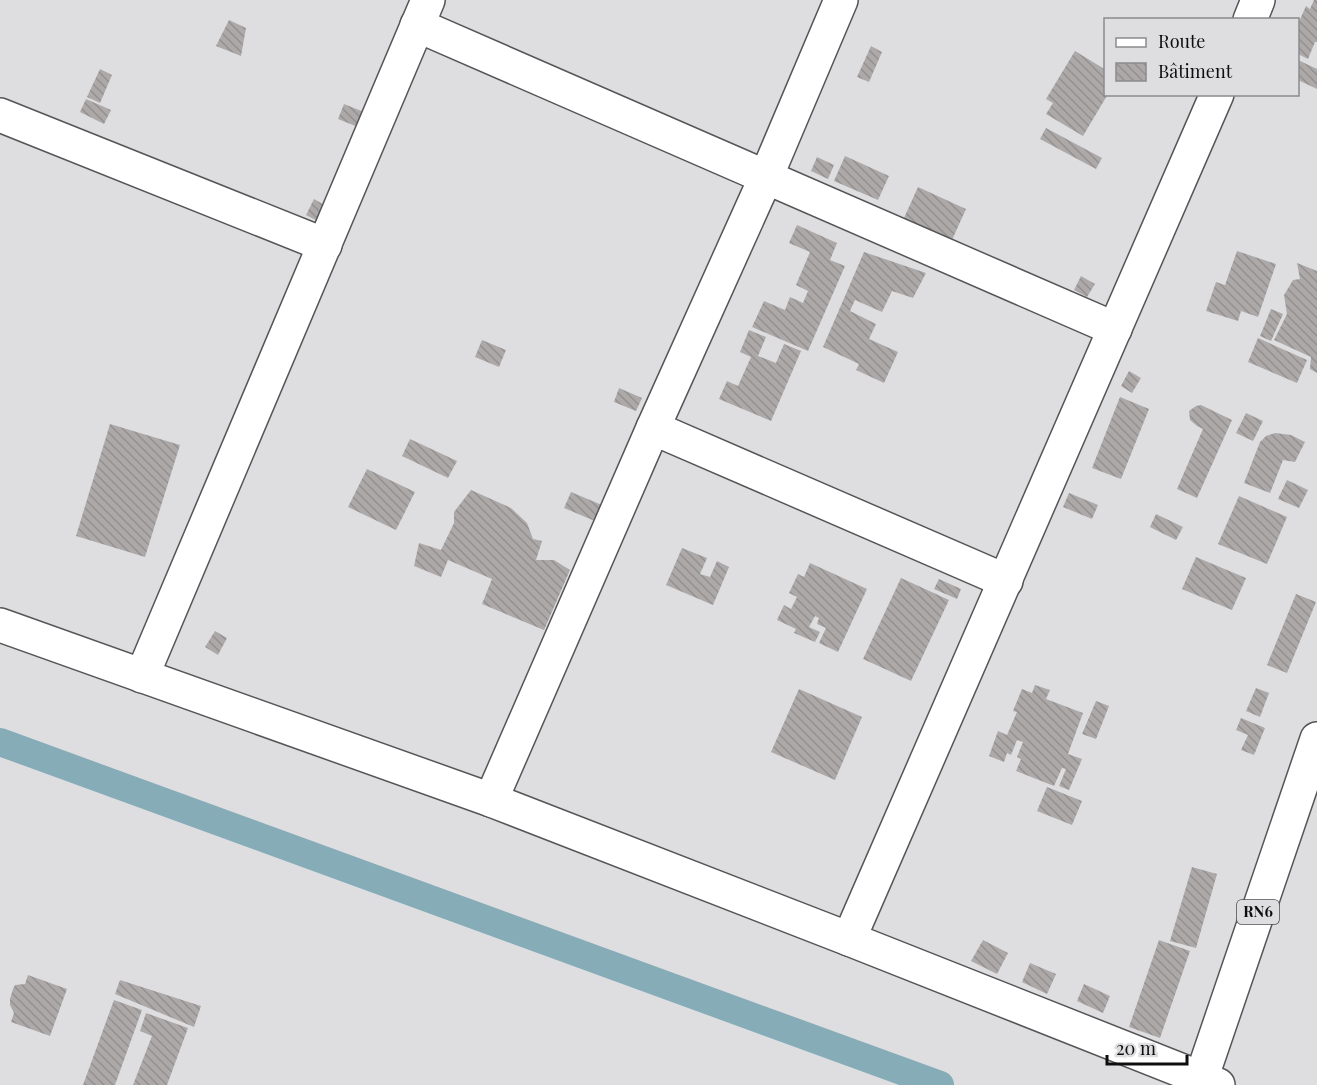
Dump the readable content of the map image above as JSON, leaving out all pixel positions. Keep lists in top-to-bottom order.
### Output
{
  "streets": {
    "main road": ["RN6"]
  },
  "legend": ["Route", "Bâtiment"],
  "scale_bar": "20 m"
}
